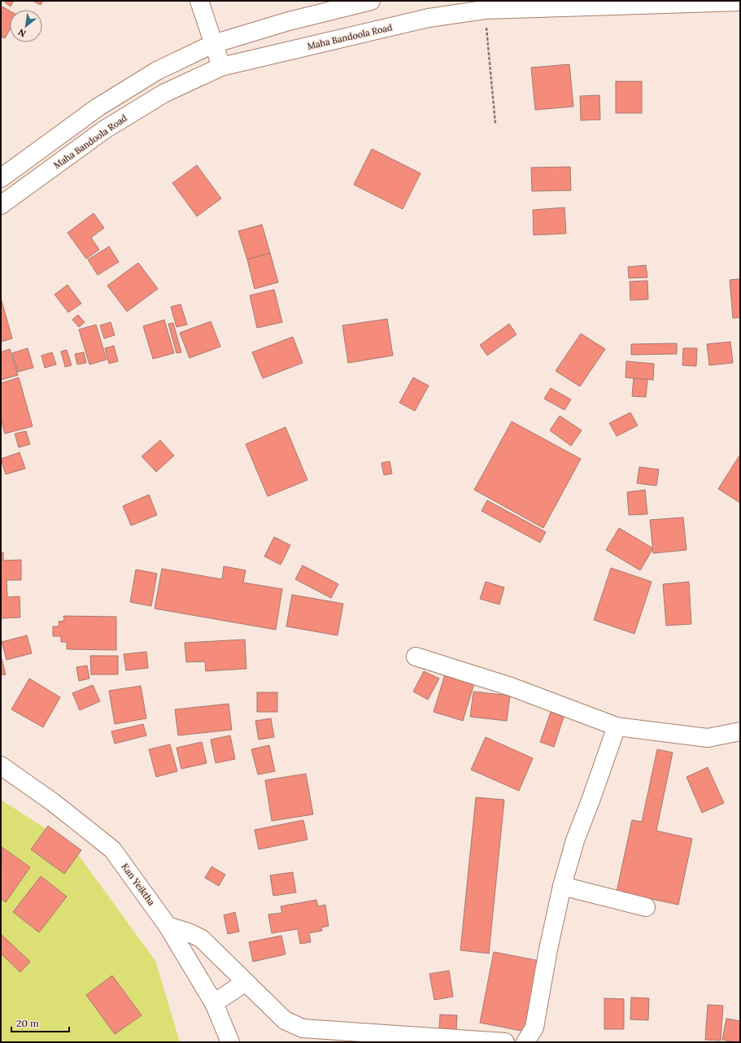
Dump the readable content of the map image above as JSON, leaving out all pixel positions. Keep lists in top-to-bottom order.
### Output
{
  "streets": {
    "street": ["Maha Bandoola Road", "Kan Yeiktha"]
  },
  "scale_bar": "20 m",
  "north": "bottom left"
}
